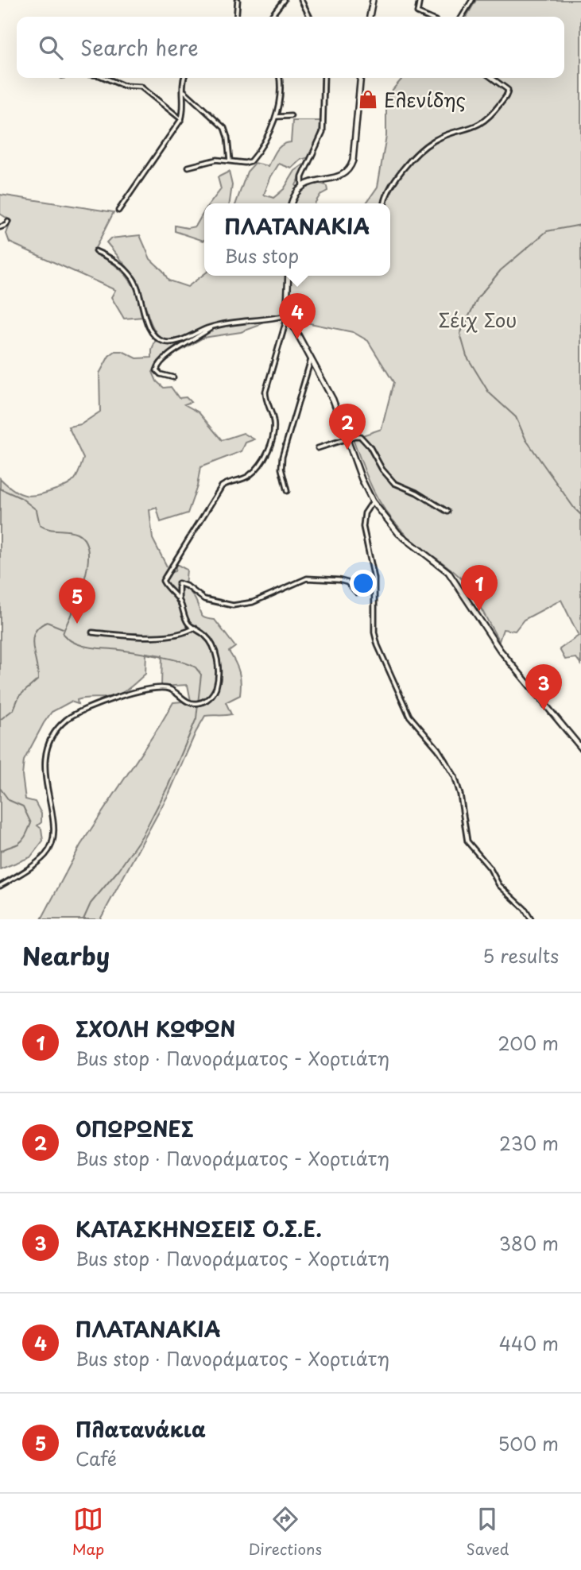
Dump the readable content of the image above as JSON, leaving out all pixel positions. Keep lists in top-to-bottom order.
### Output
{
  "parks": ["Σέιχ Σου"],
  "places": {
    "shop": ["Ελενίδης"]
  },
  "page": {
    "search": "Search here",
    "popup": ["ΠΛΑΤΑΝΑΚΙΑ", "Bus stop"],
    "pins": [
      "4",
      "2",
      "1",
      "5",
      "3"
    ],
    "heading": ["Nearby", "5 results"],
    "list": [
      {
        "mark": "1",
        "name": "ΣΧΟΛΗ ΚΩΦΩΝ",
        "note": "Bus stop · Πανοράματος - Χορτιάτη",
        "value": "200 m"
      },
      {
        "mark": "2",
        "name": "ΟΠΩΡΩΝΕΣ",
        "note": "Bus stop · Πανοράματος - Χορτιάτη",
        "value": "230 m"
      },
      {
        "mark": "3",
        "name": "ΚΑΤΑΣΚΗΝΩΣΕΙΣ Ο.Σ.Ε.",
        "note": "Bus stop · Πανοράματος - Χορτιάτη",
        "value": "380 m"
      },
      {
        "mark": "4",
        "name": "ΠΛΑΤΑΝΑΚΙΑ",
        "note": "Bus stop · Πανοράματος - Χορτιάτη",
        "value": "440 m"
      },
      {
        "mark": "5",
        "name": "Πλατανάκια",
        "note": "Café",
        "value": "500 m"
      }
    ],
    "nav": ["Map", "Directions", "Saved"]
  }
}
